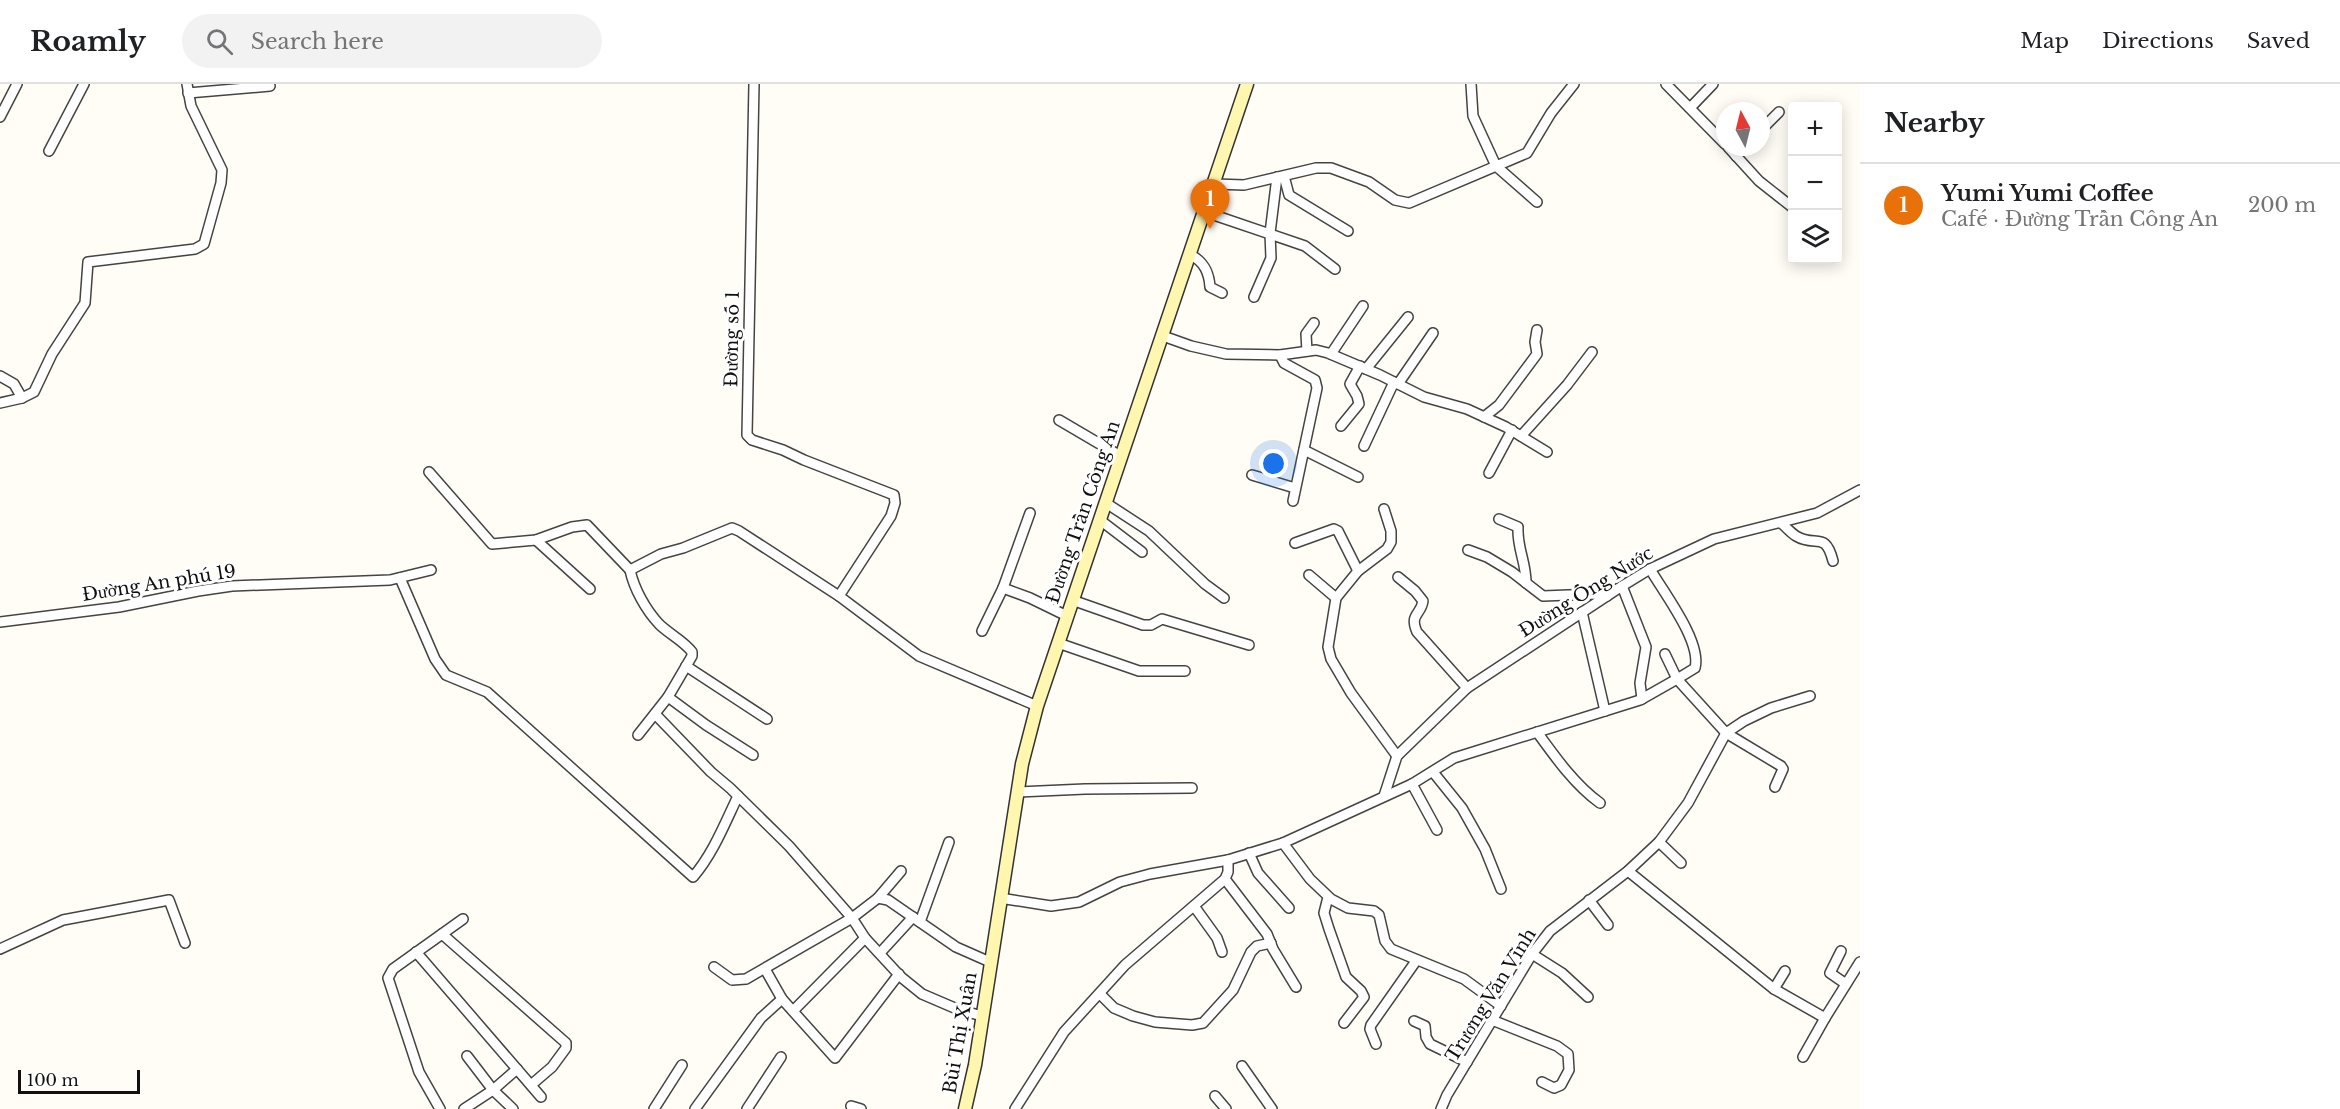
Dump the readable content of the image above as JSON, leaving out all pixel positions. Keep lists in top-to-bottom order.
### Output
{
  "streets": {
    "main road": ["Đường Trần Công An", "Bùi Thị Xuân"],
    "street": [
      "Đường số 1",
      "Đường An phú 19",
      "Đường Ống Nước",
      "Trương Văn Vĩnh"
    ]
  },
  "crossings": [
    ["Đường Trần Công An", "Bùi Thị Xuân"]
  ],
  "scale_bar": "100 m",
  "north": "top",
  "page": {
    "header": "Roamly",
    "search": "Search here",
    "nav": ["Map", "Directions", "Saved"],
    "heading": "Nearby",
    "map_buttons": ["+", "−"],
    "list": [
      {
        "mark": "1",
        "name": "Yumi Yumi Coffee",
        "note": "Café · Đường Trần Công An",
        "value": "200 m"
      }
    ],
    "pins": "1",
    "scale": "100 m"
  }
}
